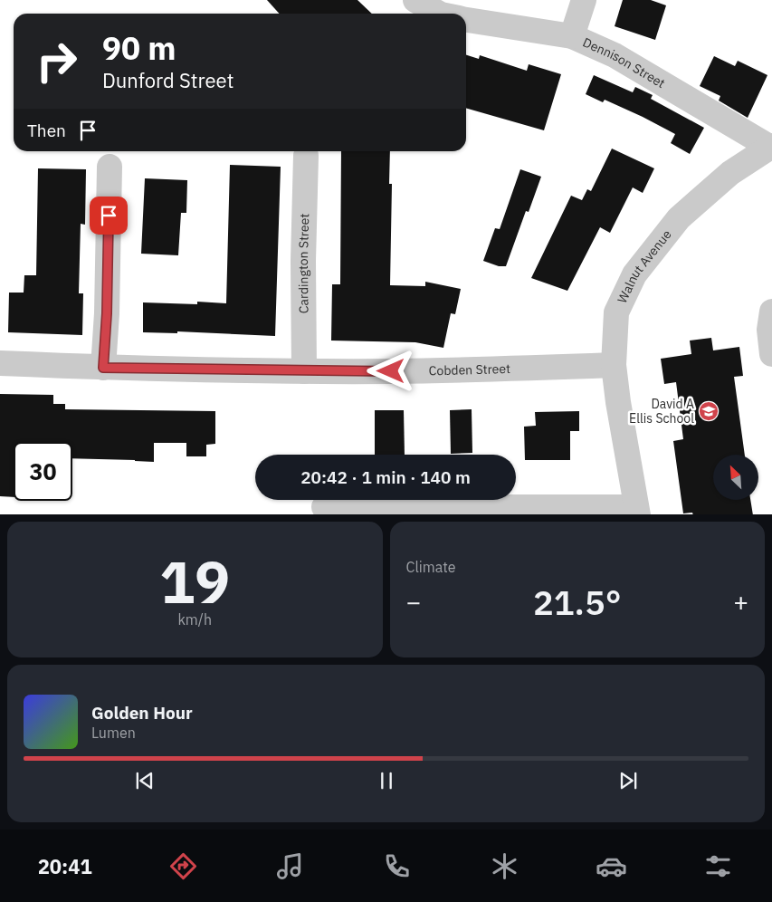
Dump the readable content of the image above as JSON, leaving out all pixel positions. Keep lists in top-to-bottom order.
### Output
{
  "streets": {
    "street": [
      "Dennison Street",
      "Cardington Street",
      "Walnut Avenue",
      "Cobden Street"
    ]
  },
  "crossings": [
    ["Dennison Street", "Walnut Avenue"],
    ["Cardington Street", "Cobden Street"],
    ["Walnut Avenue", "Cobden Street"]
  ],
  "places": {
    "school or university": ["David A Ellis School"]
  },
  "north": "top left",
  "page": {
    "turn": ["90 m", "Dunford Street"],
    "then": "Then",
    "limit": "30",
    "trip": "20:42 · 1 min · 140 m",
    "tile": [
      ["19", "km/h"],
      "Climate"
    ],
    "heat": ["−", "21.5°", "+"],
    "song": ["Golden Hour", "Lumen"],
    "tabs": "20:41"
  }
}
